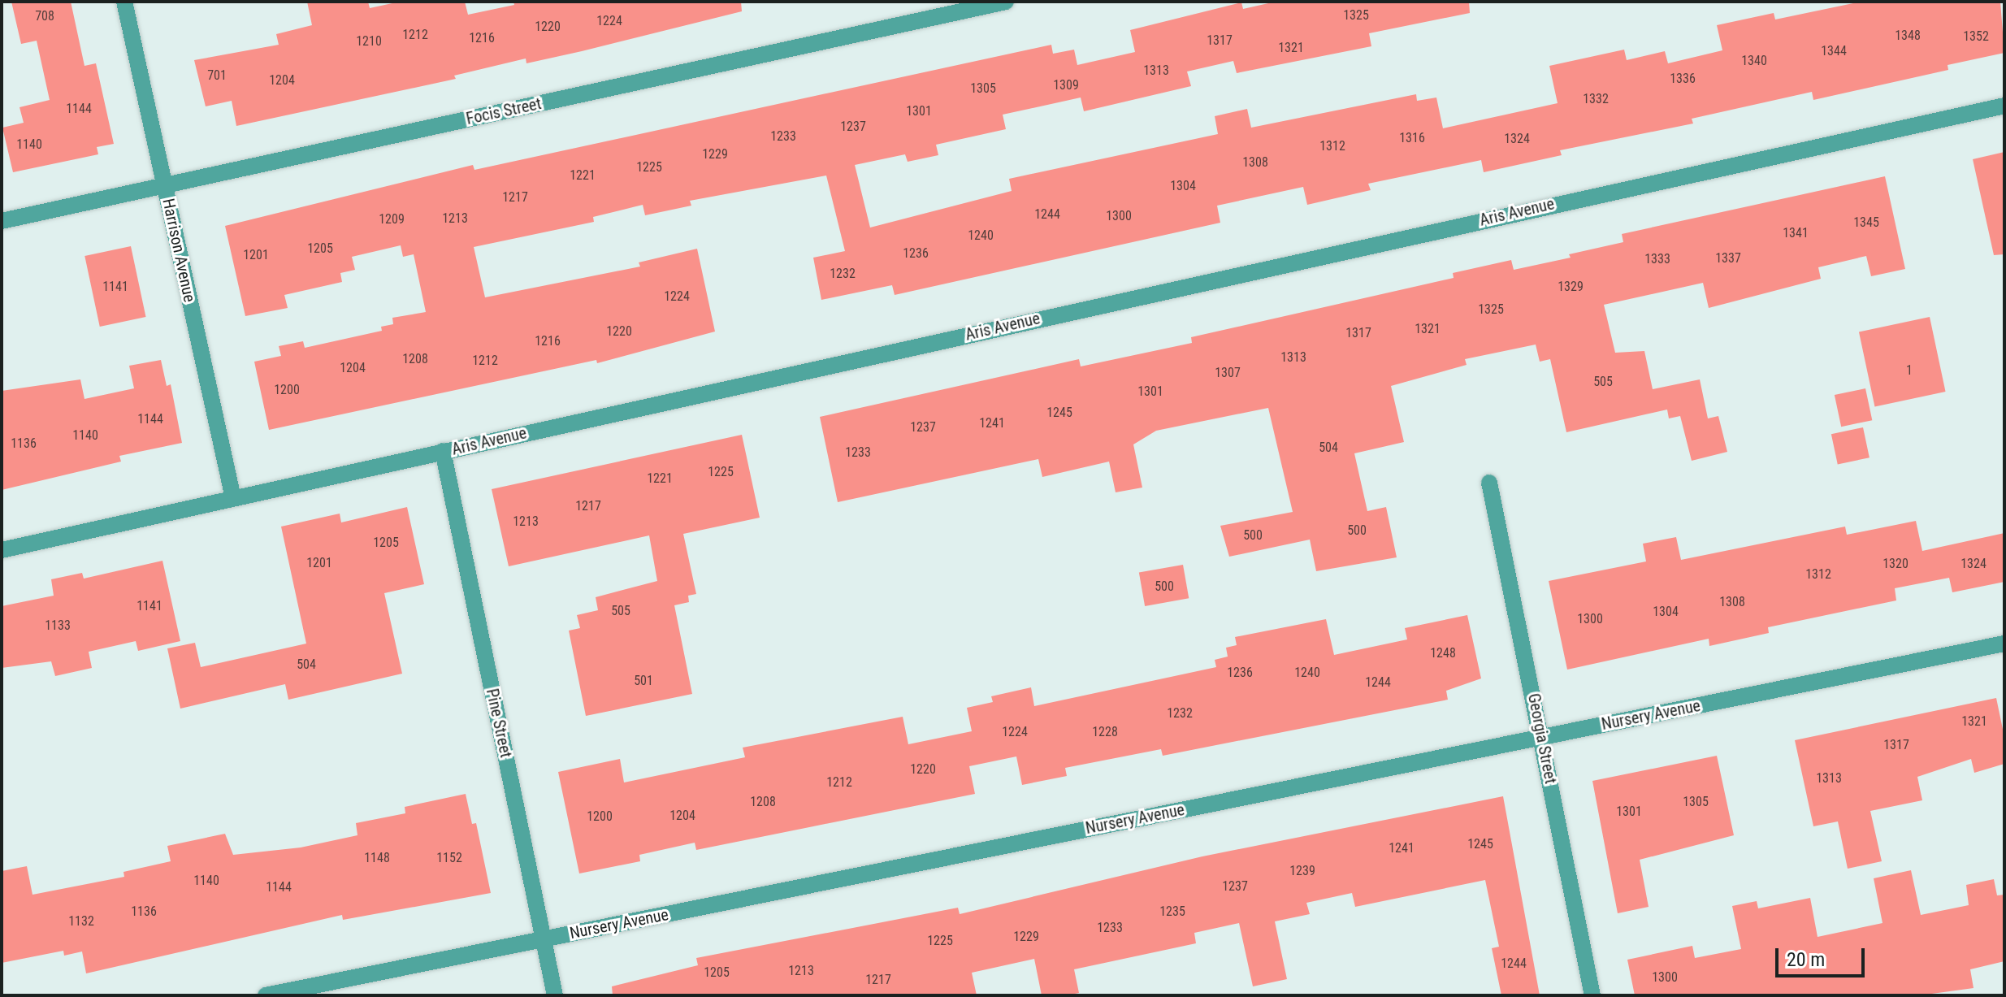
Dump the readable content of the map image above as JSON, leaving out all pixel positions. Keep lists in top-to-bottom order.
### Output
{
  "streets": {
    "street": [
      "Focis Street",
      "Aris Avenue",
      "Harrison Avenue",
      "Nursery Avenue",
      "Pine Street",
      "Georgia Street"
    ]
  },
  "crossings": [
    ["Focis Street", "Harrison Avenue"],
    ["Aris Avenue", "Harrison Avenue"],
    ["Aris Avenue", "Pine Street"],
    ["Nursery Avenue", "Pine Street"],
    ["Nursery Avenue", "Georgia Street"]
  ],
  "house_numbers": [
    "1325",
    "708",
    "1224",
    "1220",
    "1212",
    "1348",
    "1352",
    "1216",
    "1317",
    "1210",
    "1321",
    "1344",
    "1340",
    "1313",
    "701",
    "1336",
    "1204",
    "1309",
    "1305",
    "1332",
    "1144",
    "1301",
    "1237",
    "1233",
    "1316",
    "1324",
    "1140",
    "1312",
    "1229",
    "1308",
    "1225",
    "1221",
    "1304",
    "1217",
    "1244",
    "1300",
    "1213",
    "1209",
    "1345",
    "1341",
    "1240",
    "1205",
    "1236",
    "1201",
    "1337",
    "1333",
    "1232",
    "1141",
    "1329",
    "1224",
    "1325",
    "1321",
    "1220",
    "1317",
    "1216",
    "1313",
    "1208",
    "1212",
    "1204",
    "1",
    "1307",
    "505",
    "1200",
    "1301",
    "1245",
    "1144",
    "1241",
    "1237",
    "1140",
    "1136",
    "504",
    "1233",
    "1225",
    "1221",
    "1217",
    "1213",
    "500",
    "500",
    "1205",
    "1201",
    "1320",
    "1324",
    "1312",
    "500",
    "1308",
    "1141",
    "505",
    "1304",
    "1300",
    "1133",
    "1248",
    "504",
    "1236",
    "1240",
    "501",
    "1244",
    "1232",
    "1321",
    "1224",
    "1228",
    "1317",
    "1220",
    "1313",
    "1212",
    "1208",
    "1305",
    "1301",
    "1204",
    "1200",
    "1245",
    "1241",
    "1148",
    "1152",
    "1239",
    "1140",
    "1237",
    "1144",
    "1136",
    "1235",
    "1132",
    "1233",
    "1229",
    "1225",
    "1244",
    "1213",
    "1205",
    "1300",
    "1217"
  ],
  "scale_bar": "20 m"
}
